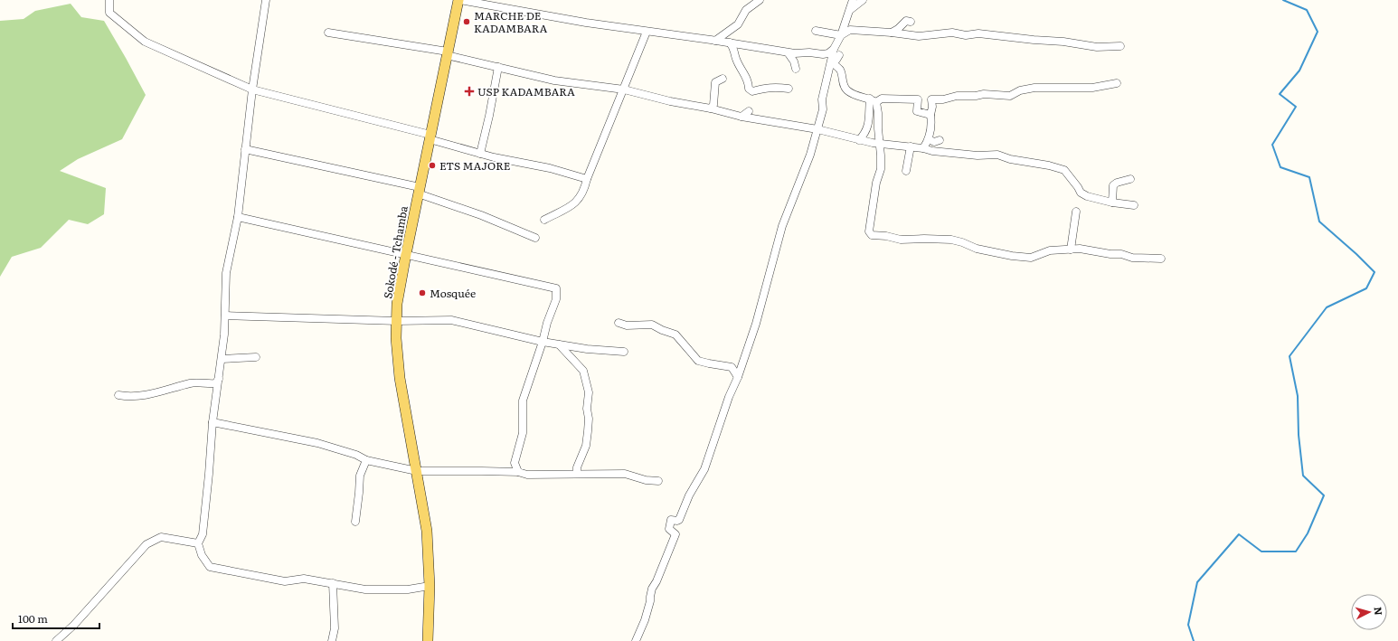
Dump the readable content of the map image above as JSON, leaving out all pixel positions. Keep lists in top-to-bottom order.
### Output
{
  "streets": {
    "main road": ["Sokodé - Tchamba"]
  },
  "places": {
    "other": ["MARCHE DE KADAMBARA", "ETS MAJORE", "Mosquée"],
    "health": ["USP KADAMBARA"]
  },
  "scale_bar": "100 m",
  "north": "right"
}
